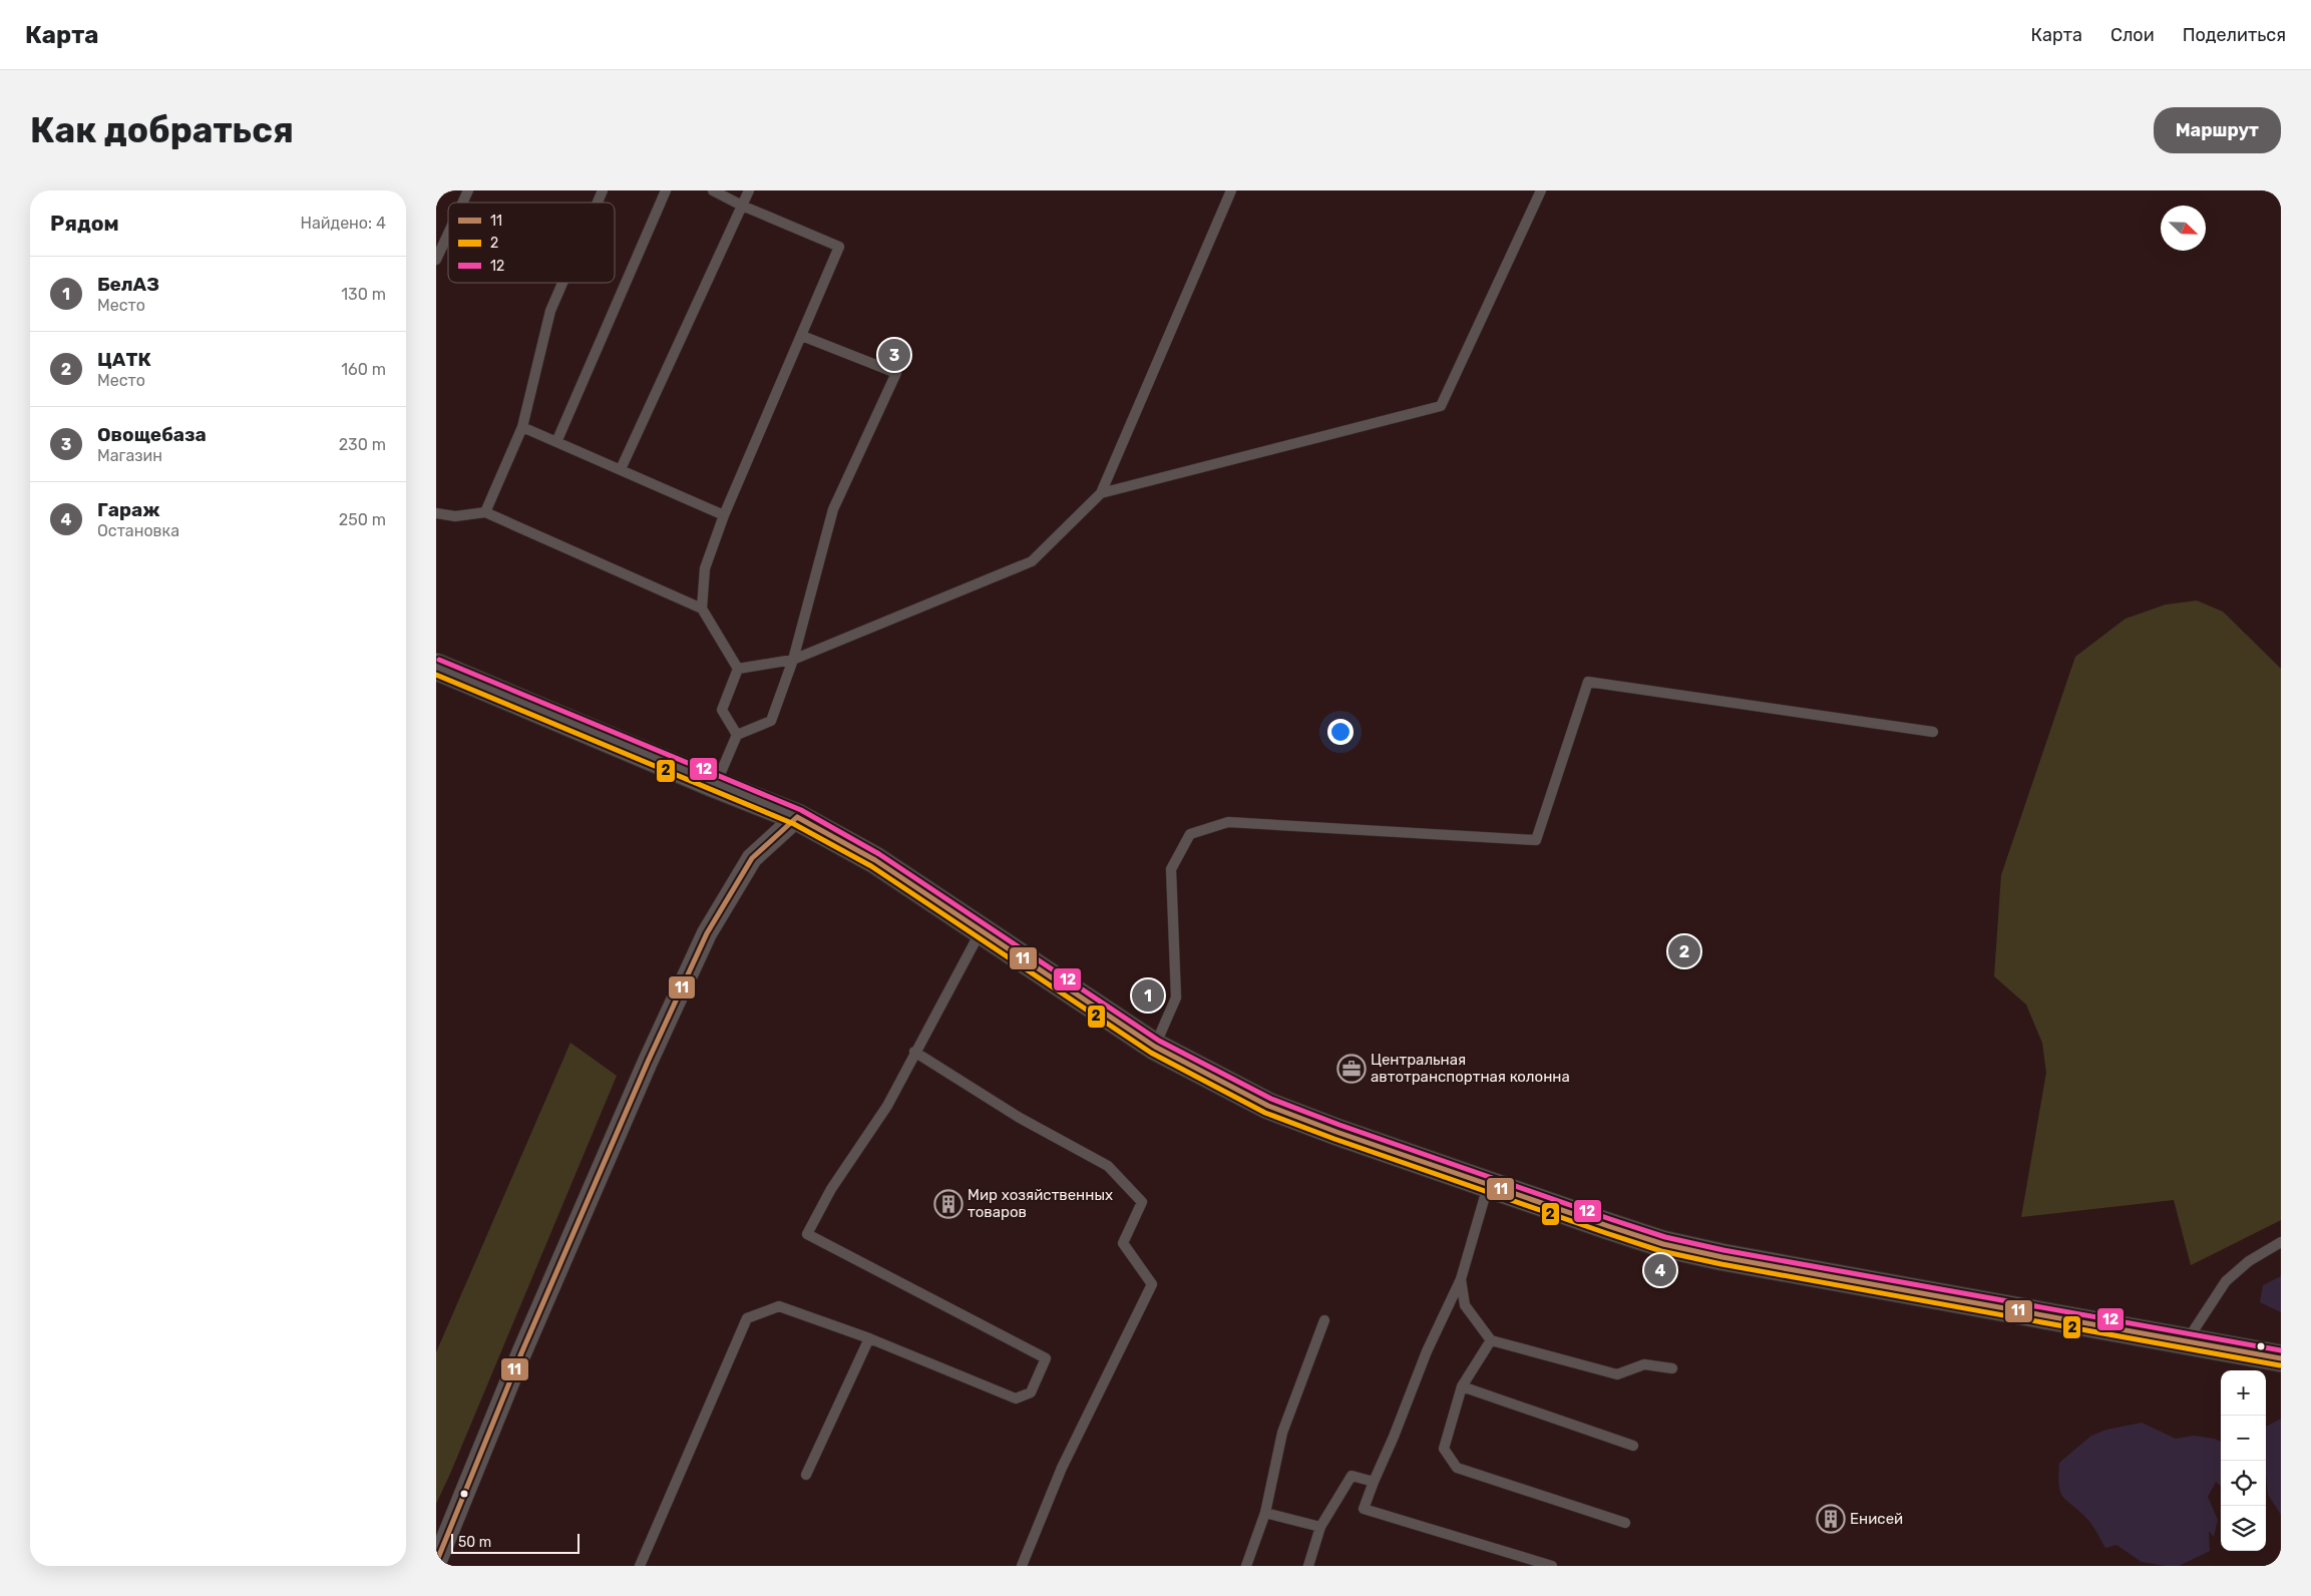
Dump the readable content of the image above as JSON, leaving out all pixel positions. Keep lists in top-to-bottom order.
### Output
{
  "places": {
    "office": ["Центральная автотранспортная колонна"],
    "building": ["Мир хозяйственных товаров", "Енисей"]
  },
  "lines": ["transit line 12", "transit line 2", "transit line 11"],
  "legend": ["11", "2", "12"],
  "scale_bar": "50 m",
  "north": "bottom right",
  "page": {
    "header": "Карта",
    "nav": ["Карта", "Слои", "Поделиться"],
    "buttons": "Маршрут",
    "title": "Как добраться",
    "heading": ["Рядом", "Найдено: 4"],
    "list": [
      {
        "mark": "1",
        "name": "БелАЗ",
        "note": "Место",
        "value": "130 m"
      },
      {
        "mark": "2",
        "name": "ЦАТК",
        "note": "Место",
        "value": "160 m"
      },
      {
        "mark": "3",
        "name": "Овощебаза",
        "note": "Магазин",
        "value": "230 m"
      },
      {
        "mark": "4",
        "name": "Гараж",
        "note": "Остановка",
        "value": "250 m"
      }
    ],
    "pins": [
      "3",
      "2",
      "1",
      "4"
    ],
    "map_buttons": ["+", "−"],
    "scale": "50 m"
  }
}
